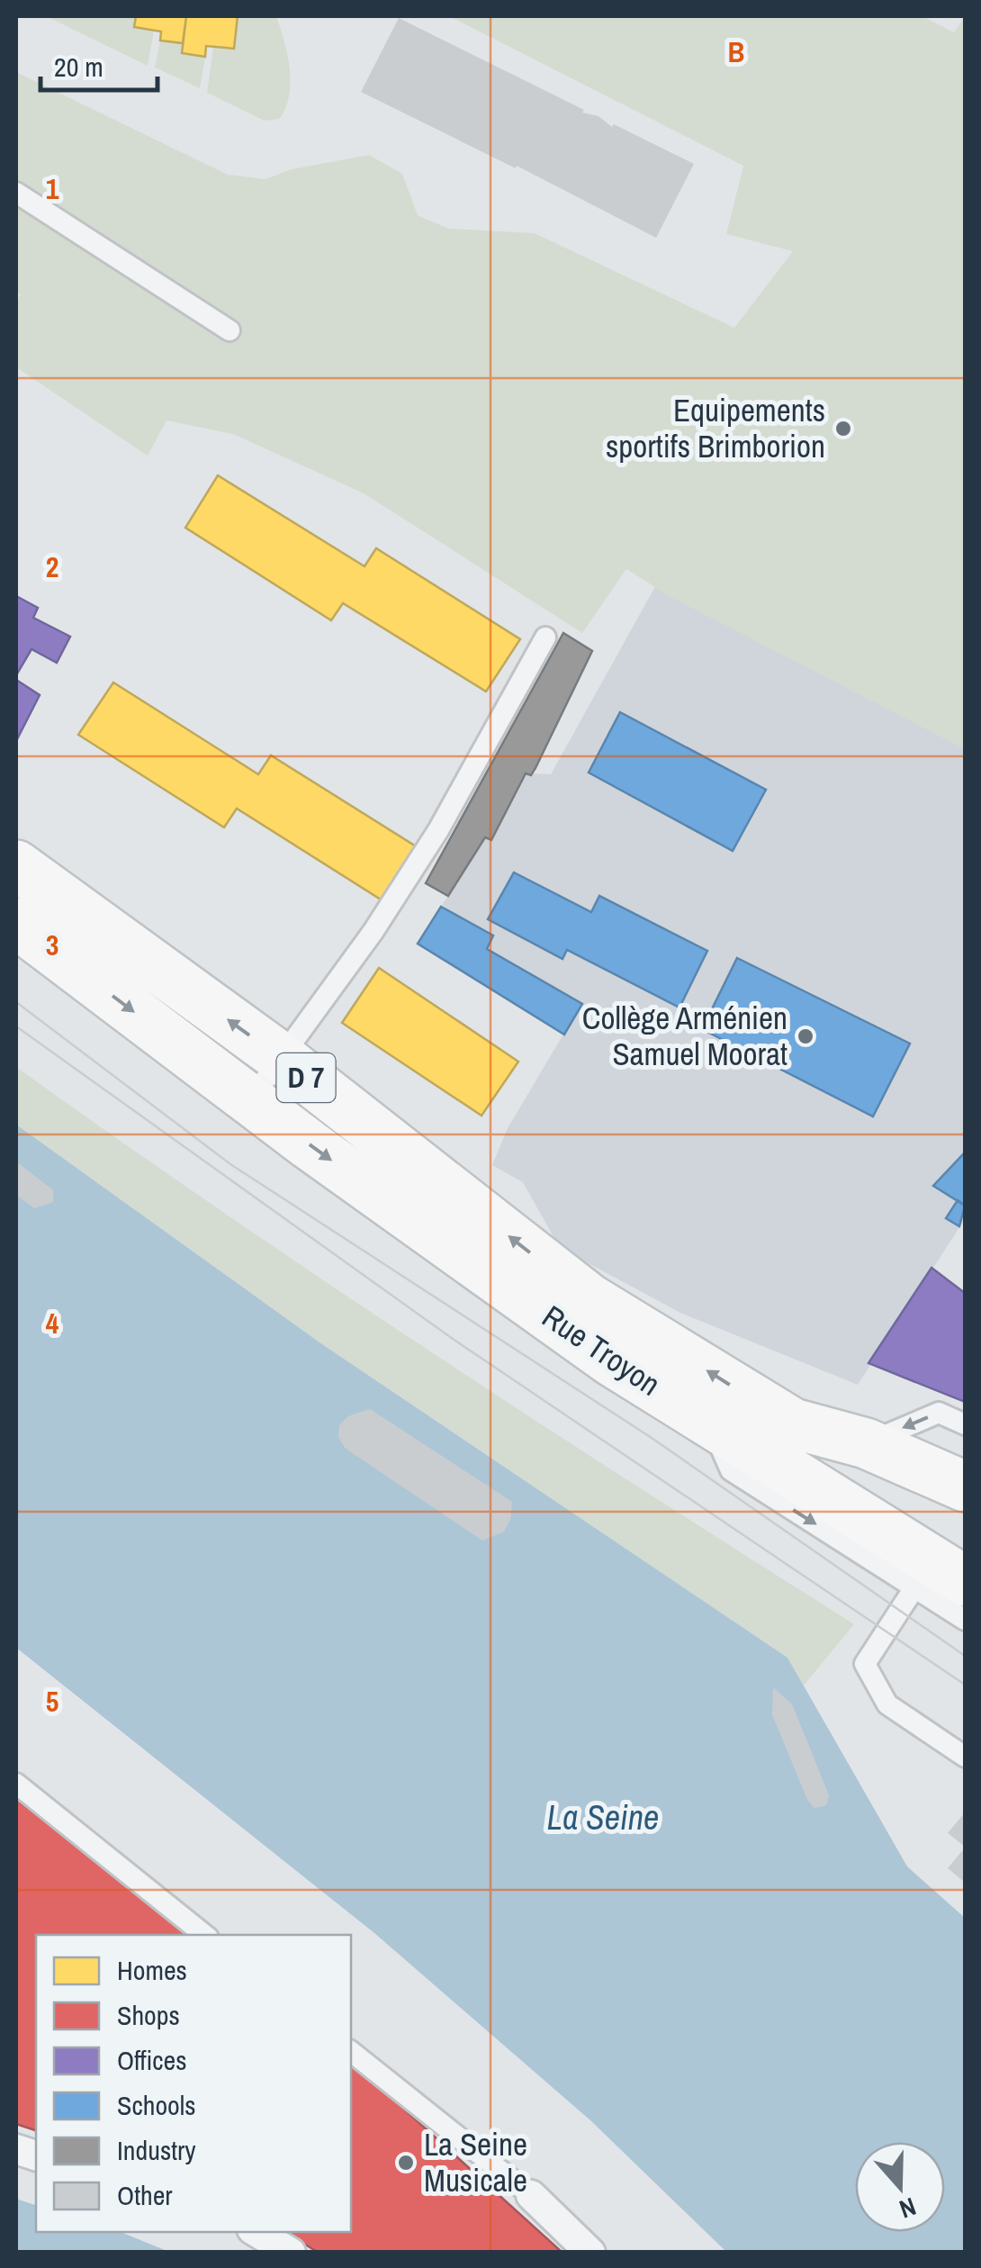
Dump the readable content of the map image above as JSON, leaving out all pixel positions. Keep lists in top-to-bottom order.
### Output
{
  "streets": {
    "main road": ["D 7", "Rue Troyon"]
  },
  "crossings": [
    ["D 7", "Rue Troyon"]
  ],
  "water": ["La Seine"],
  "places": ["Equipements sportifs Brimborion", "Collège Arménien Samuel Moorat", "La Seine Musicale"],
  "legend": [
    "Homes",
    "Shops",
    "Offices",
    "Schools",
    "Industry",
    "Other"
  ],
  "scale_bar": "20 m",
  "north": "bottom",
  "grid": {
    "columns": ["B"],
    "rows": [
      "1",
      "2",
      "3",
      "4",
      "5"
    ]
  }
}
